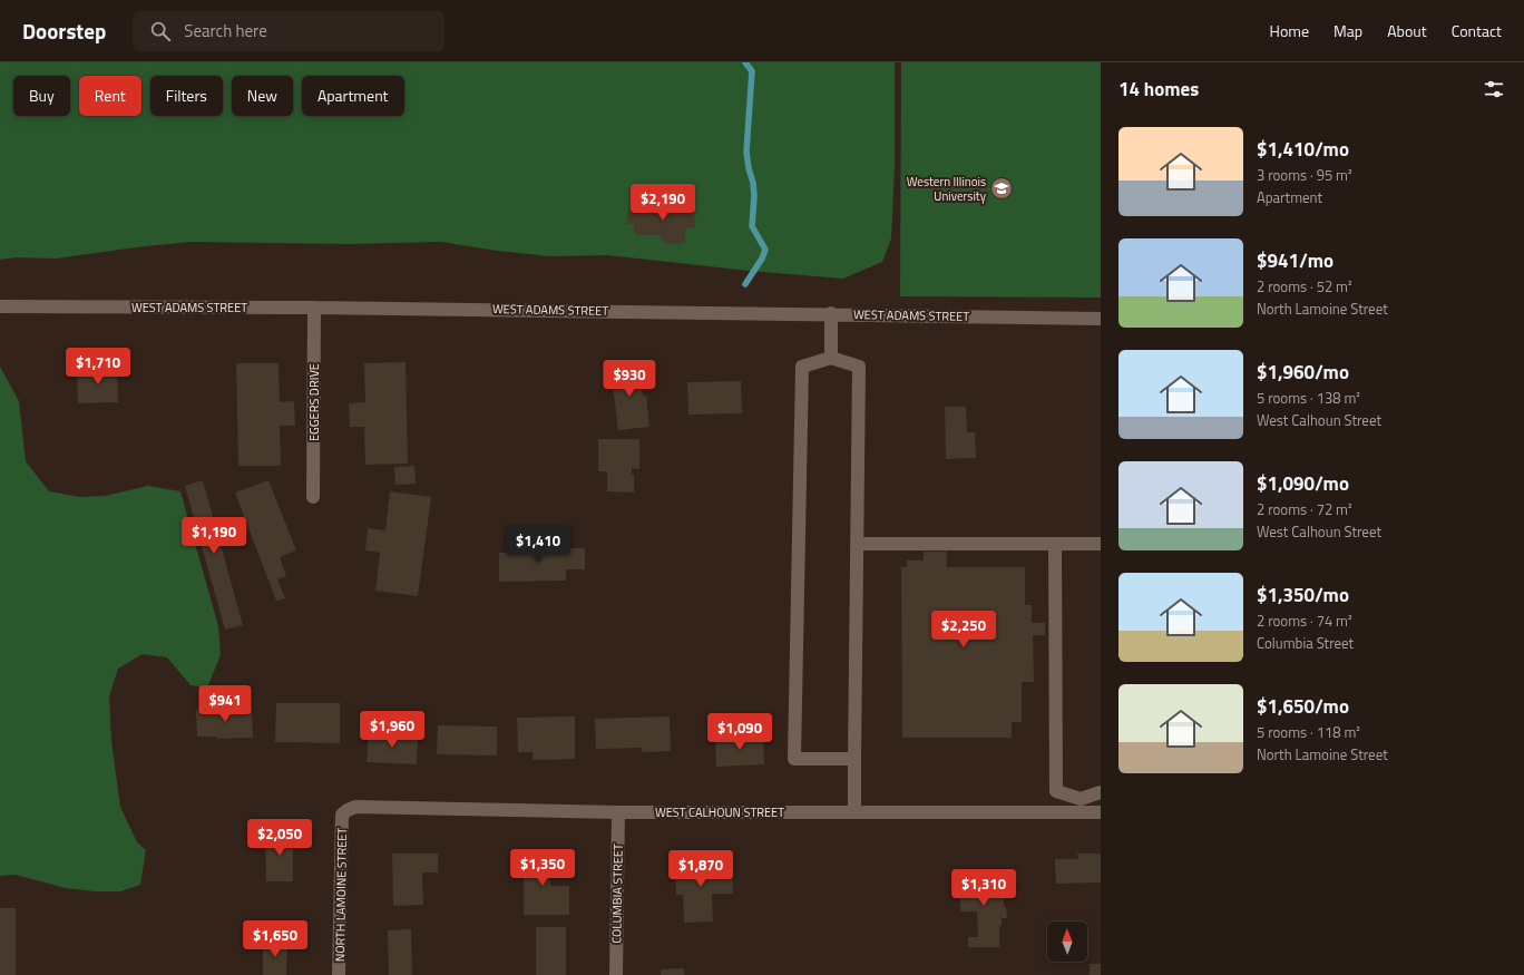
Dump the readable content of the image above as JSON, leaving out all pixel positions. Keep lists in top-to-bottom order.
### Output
{
  "streets": {
    "street": [
      "WEST ADAMS STREET",
      "EGGERS DRIVE",
      "WEST CALHOUN STREET",
      "COLUMBIA STREET",
      "NORTH LAMOINE STREET"
    ]
  },
  "crossings": [
    ["WEST ADAMS STREET", "EGGERS DRIVE"],
    ["WEST CALHOUN STREET", "COLUMBIA STREET"],
    ["WEST CALHOUN STREET", "NORTH LAMOINE STREET"]
  ],
  "places": {
    "school or university": ["Western Illinois University"]
  },
  "north": "top",
  "page": {
    "header": "Doorstep",
    "search": "Search here",
    "nav": [
      "Home",
      "Map",
      "About",
      "Contact"
    ],
    "heading": "14 homes",
    "chip": [
      "Buy",
      "Rent",
      "Filters",
      "New",
      "Apartment"
    ],
    "list": [
      {
        "name": "$1,410/mo",
        "note": "3 rooms · 95 m² · Apartment"
      },
      {
        "name": "$941/mo",
        "note": "2 rooms · 52 m² · North Lamoine Street"
      },
      {
        "name": "$1,960/mo",
        "note": "5 rooms · 138 m² · West Calhoun Street"
      },
      {
        "name": "$1,090/mo",
        "note": "2 rooms · 72 m² · West Calhoun Street"
      },
      {
        "name": "$1,350/mo",
        "note": "2 rooms · 74 m² · Columbia Street"
      },
      {
        "name": "$1,650/mo",
        "note": "5 rooms · 118 m² · North Lamoine Street"
      }
    ],
    "price": [
      "$2,190",
      "$1,710",
      "$930",
      "$1,190",
      "$1,410",
      "$2,250",
      "$941",
      "$1,960",
      "$1,090",
      "$2,050",
      "$1,350",
      "$1,870",
      "$1,310",
      "$1,650"
    ]
  }
}
